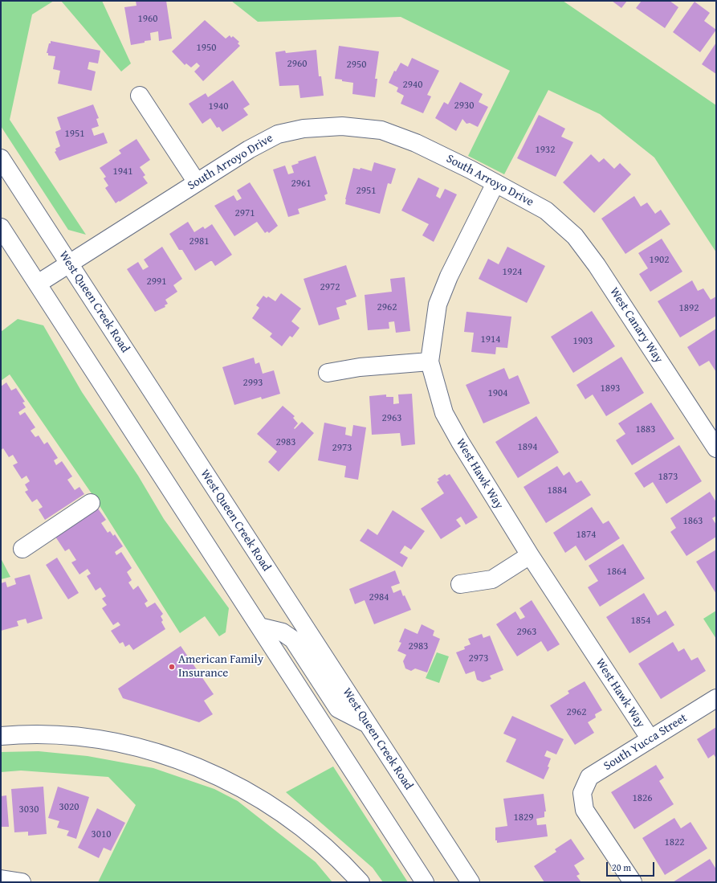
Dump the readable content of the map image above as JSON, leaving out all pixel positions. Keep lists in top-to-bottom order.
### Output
{
  "streets": {
    "street": [
      "South Arroyo Drive",
      "West Queen Creek Road",
      "West Canary Way",
      "West Hawk Way",
      "South Yucca Street"
    ]
  },
  "crossings": [
    ["South Arroyo Drive", "West Queen Creek Road"],
    ["South Arroyo Drive", "West Canary Way"],
    ["South Arroyo Drive", "West Hawk Way"],
    ["West Hawk Way", "South Yucca Street"]
  ],
  "places": ["American Family Insurance"],
  "house_numbers": [
    "1960",
    "1950",
    "2960",
    "2950",
    "2940",
    "2930",
    "1940",
    "1951",
    "1932",
    "1941",
    "2961",
    "2951",
    "2971",
    "2981",
    "1902",
    "1924",
    "2991",
    "2972",
    "2962",
    "1892",
    "1914",
    "1903",
    "2993",
    "1893",
    "1904",
    "2963",
    "1883",
    "2983",
    "1894",
    "2973",
    "1873",
    "1884",
    "1863",
    "1874",
    "1864",
    "2984",
    "1854",
    "2963",
    "2983",
    "2973",
    "2962",
    "1826",
    "3020",
    "3030",
    "1829",
    "3010",
    "1822"
  ],
  "scale_bar": "20 m"
}
